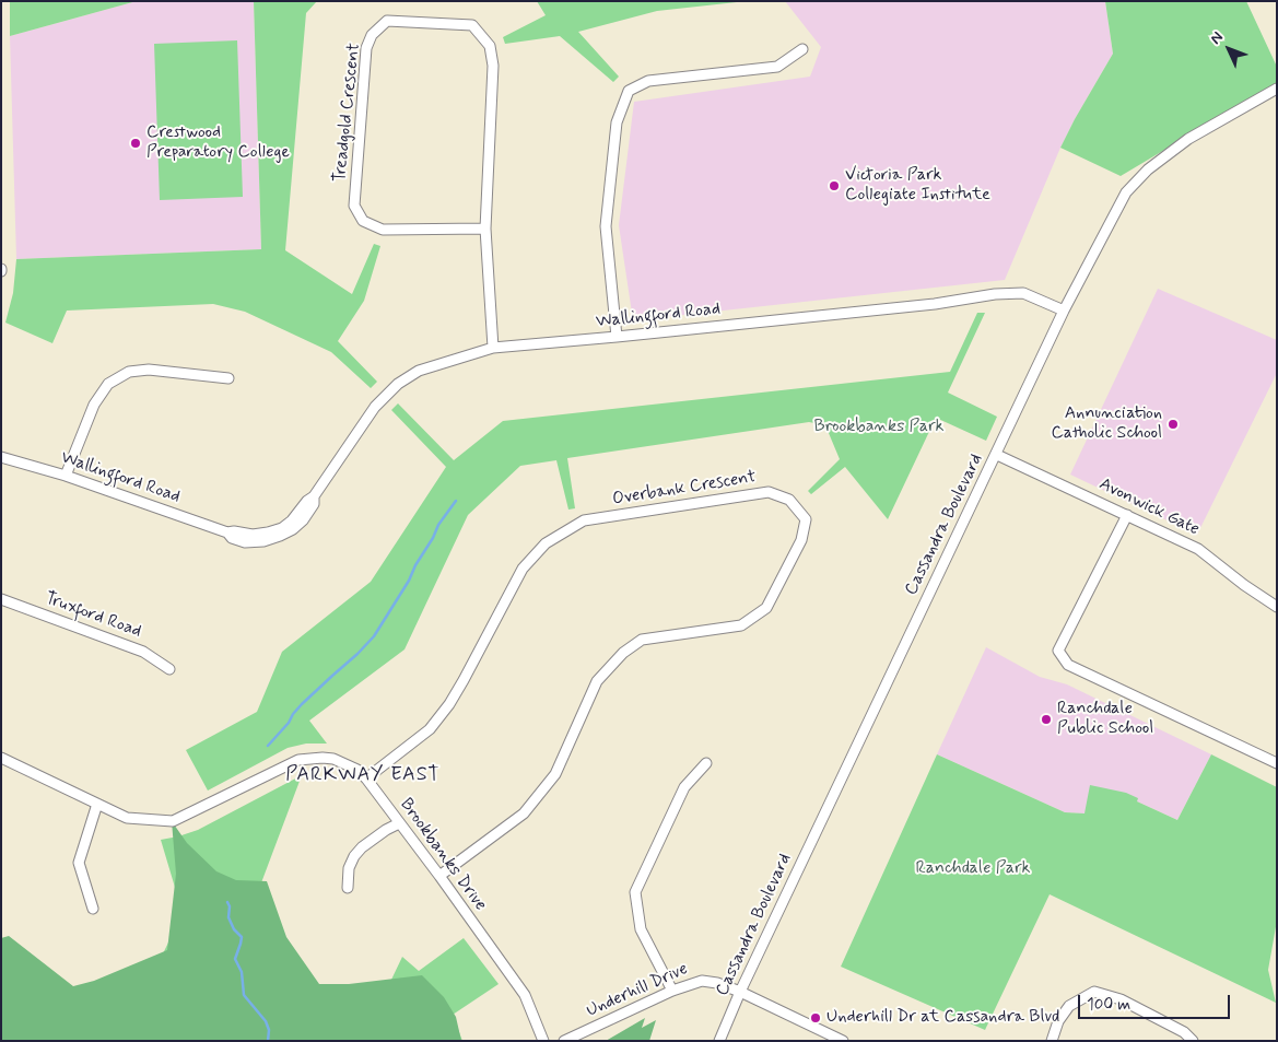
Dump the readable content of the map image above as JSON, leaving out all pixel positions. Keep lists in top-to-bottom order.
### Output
{
  "streets": {
    "street": [
      "Treadgold Crescent",
      "Wallingford Road",
      "Overbank Crescent",
      "Avonwick Gate",
      "Cassandra Boulevard",
      "Truxford Road",
      "Brookbanks Drive",
      "Underhill Drive"
    ]
  },
  "crossings": [
    ["Treadgold Crescent", "Wallingford Road"],
    ["Wallingford Road", "Cassandra Boulevard"],
    ["Overbank Crescent", "Brookbanks Drive"],
    ["Avonwick Gate", "Cassandra Boulevard"],
    ["Cassandra Boulevard", "Underhill Drive"]
  ],
  "districts": ["PARKWAY EAST"],
  "parks": ["Brookbanks Park", "Ranchdale Park"],
  "places": [
    "Crestwood Preparatory College",
    "Victoria Park Collegiate Institute",
    "Annunciation Catholic School",
    "Ranchdale Public School",
    "Underhill Dr at Cassandra Blvd"
  ],
  "scale_bar": "100 m",
  "north": "top left"
}
